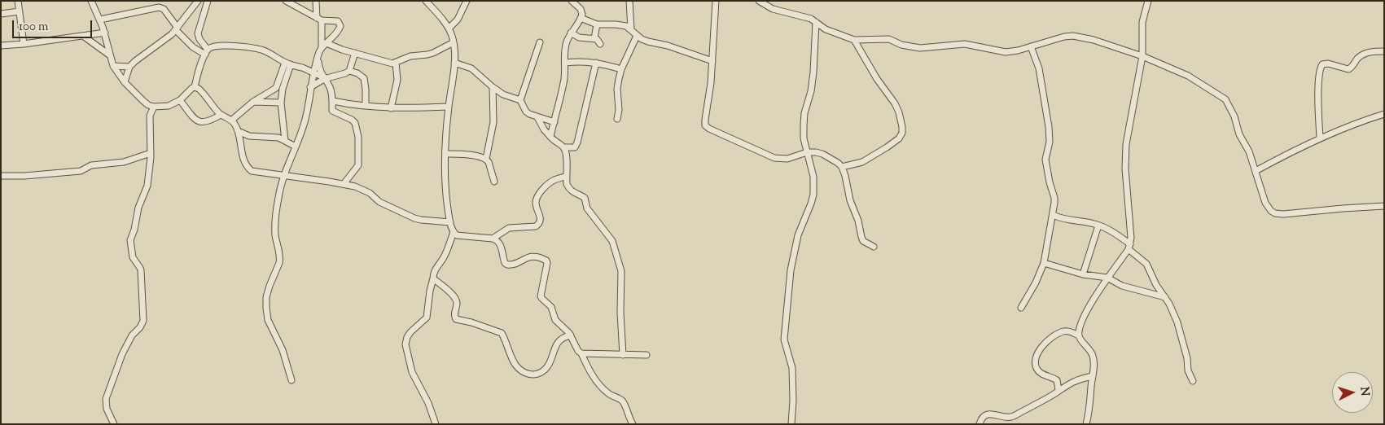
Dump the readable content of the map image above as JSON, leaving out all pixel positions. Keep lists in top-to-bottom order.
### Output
{
  "scale_bar": "100 m",
  "north": "right"
}
